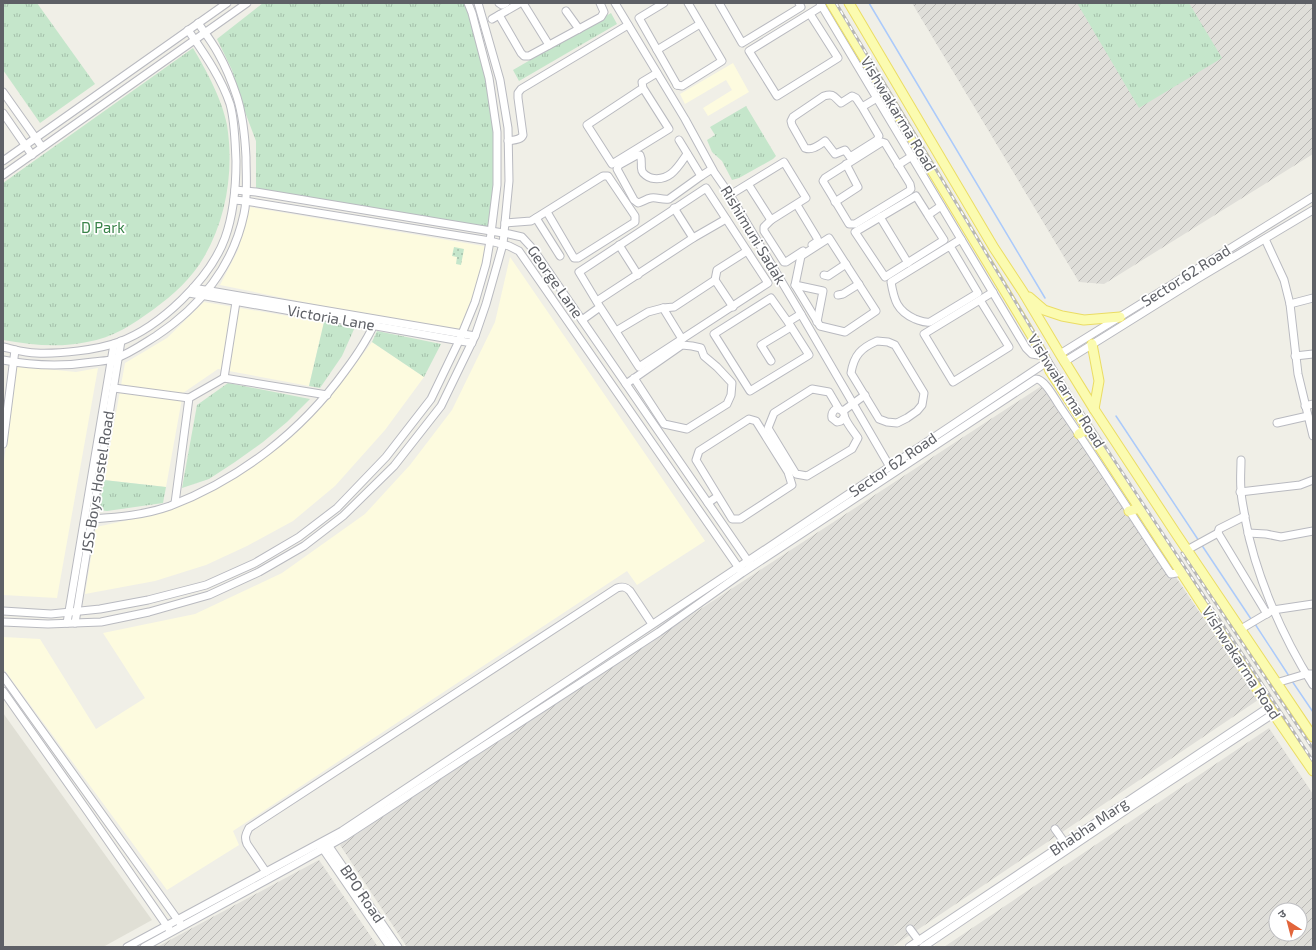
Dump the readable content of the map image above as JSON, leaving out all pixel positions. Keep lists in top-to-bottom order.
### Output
{
  "streets": {
    "main road": ["Vishwakarma Road"],
    "street": [
      "Rishimuni Sadak",
      "Sector 62 Road",
      "George Lane",
      "Victoria Lane",
      "JSS Boys Hostel Road",
      "Bhabha Marg",
      "BPO Road"
    ]
  },
  "crossings": [
    ["Vishwakarma Road", "Sector 62 Road"],
    ["Vishwakarma Road", "Bhabha Marg"],
    ["Rishimuni Sadak", "Sector 62 Road"],
    ["Sector 62 Road", "George Lane"]
  ],
  "parks": ["D Park"],
  "north": "top left"
}
